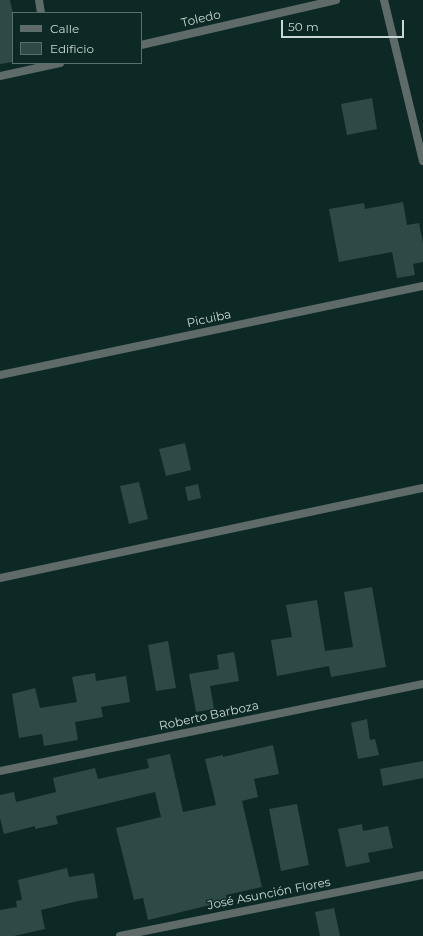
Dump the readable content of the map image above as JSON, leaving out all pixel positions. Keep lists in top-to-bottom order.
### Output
{
  "streets": {
    "street": [
      "Toledo",
      "Picuiba",
      "Roberto Barboza",
      "José Asunción Flores"
    ]
  },
  "legend": ["Calle", "Edificio"],
  "scale_bar": "50 m"
}
